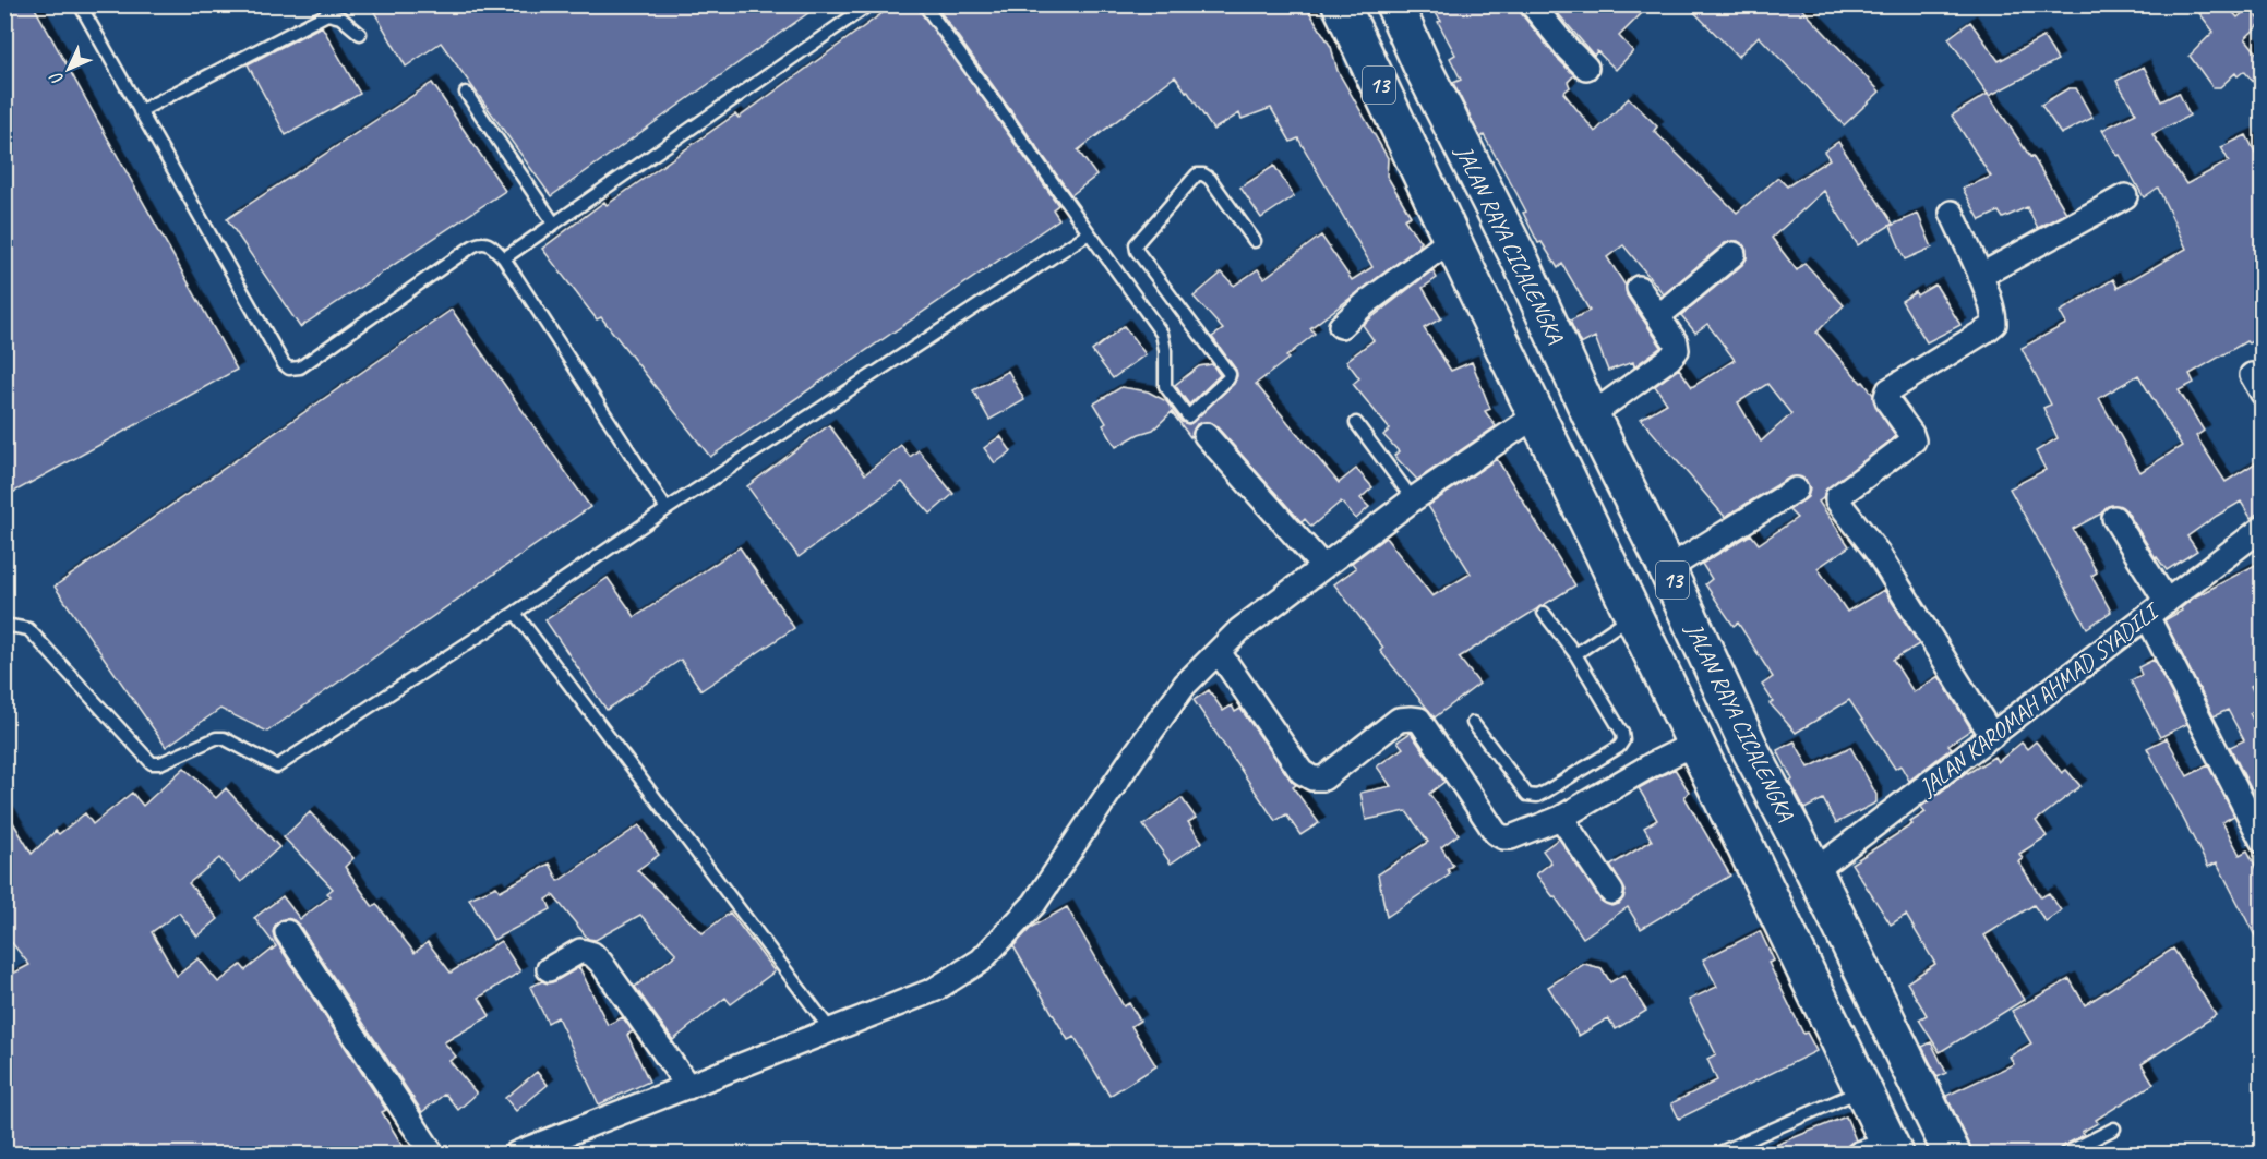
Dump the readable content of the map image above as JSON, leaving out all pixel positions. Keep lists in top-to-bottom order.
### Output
{
  "streets": {
    "highway": ["13", "JALAN RAYA CICALENGKA"],
    "street": ["JALAN KAROMAH AHMAD SYADILI"]
  },
  "crossings": [
    ["JALAN RAYA CICALENGKA", "JALAN KAROMAH AHMAD SYADILI"]
  ],
  "north": "bottom left"
}
